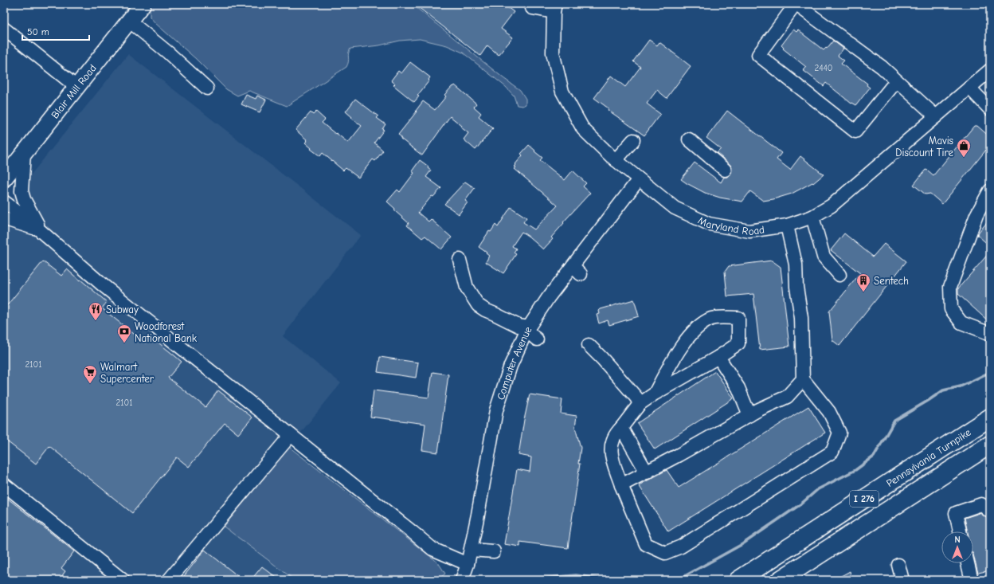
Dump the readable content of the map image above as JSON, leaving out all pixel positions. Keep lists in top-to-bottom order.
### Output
{
  "streets": {
    "highway": ["Pennsylvania Turnpike", "I 276"],
    "main road": ["Blair Mill Road"],
    "street": ["Maryland Road", "Computer Avenue"]
  },
  "crossings": [
    ["Maryland Road", "Computer Avenue"]
  ],
  "places": {
    "shop": ["Mavis Discount Tire"],
    "building": ["Sentech"],
    "restaurant": ["Subway"],
    "bank": ["Woodforest National Bank"],
    "supermarket": ["Walmart Supercenter"]
  },
  "house_numbers": ["2440", "2101", "2101"],
  "scale_bar": "50 m",
  "north": "top"
}
